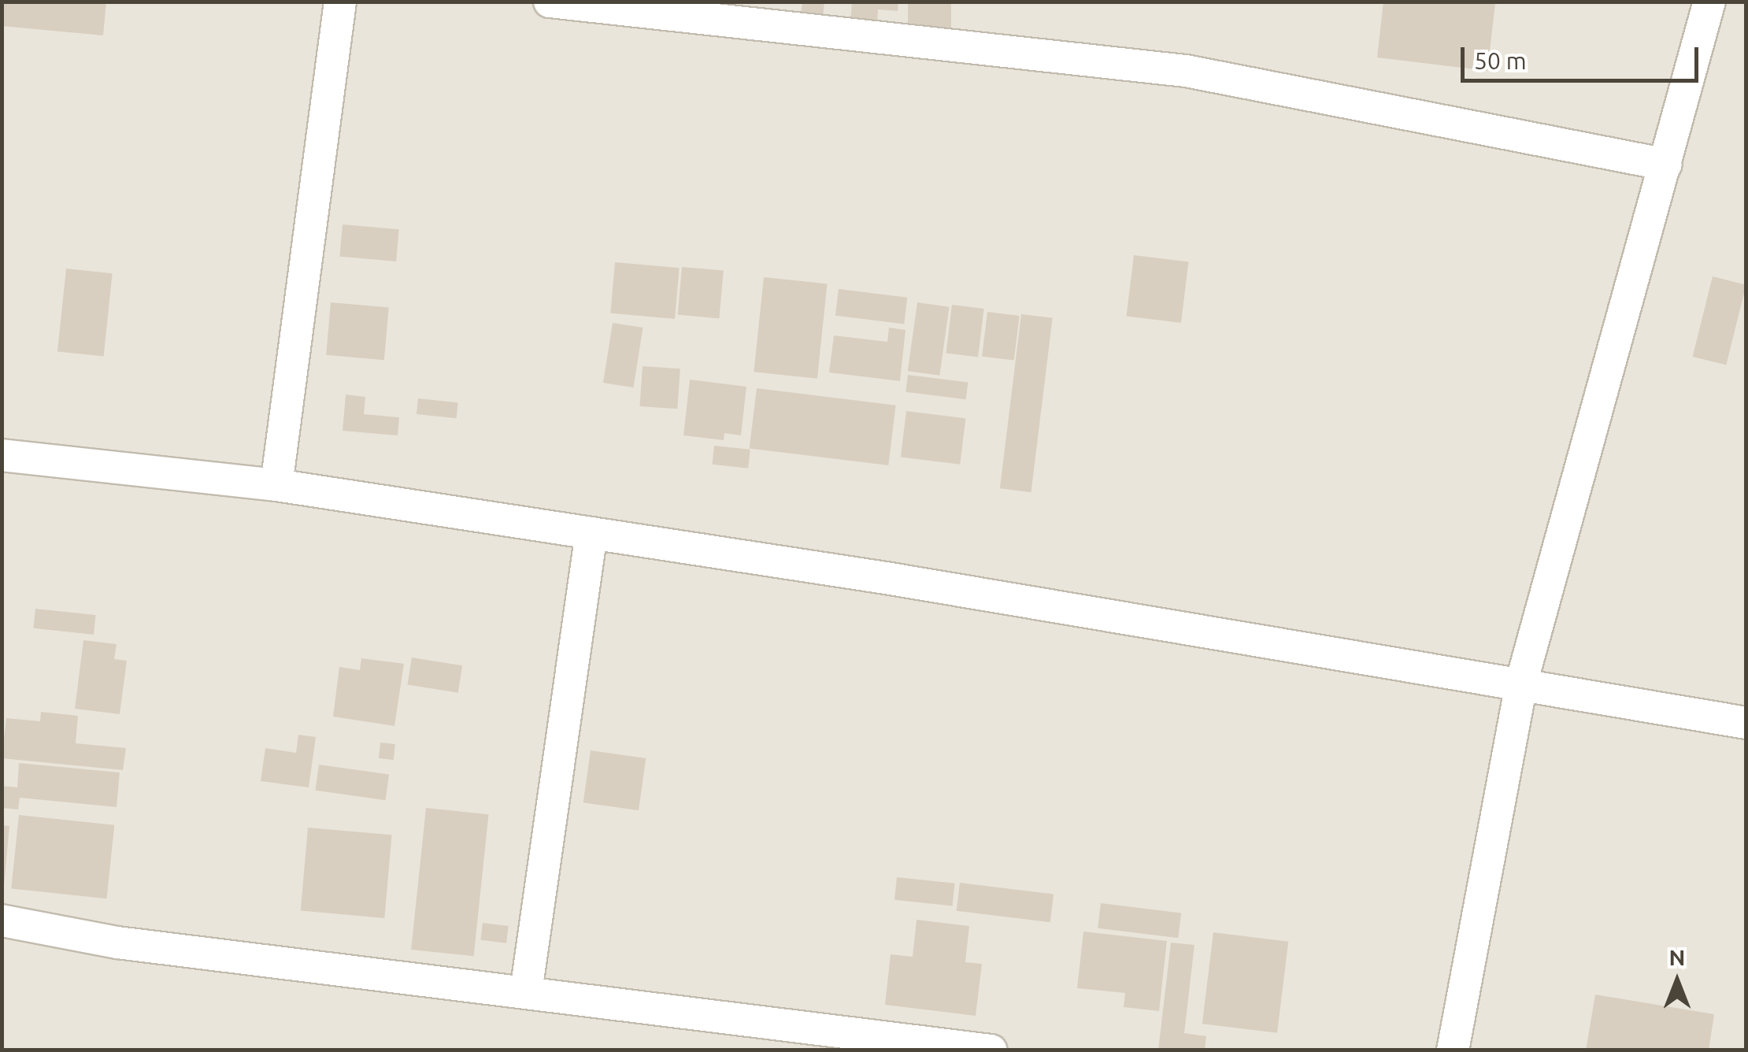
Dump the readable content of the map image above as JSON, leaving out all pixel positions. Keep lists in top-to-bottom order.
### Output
{
  "scale_bar": "50 m",
  "north": "top"
}
